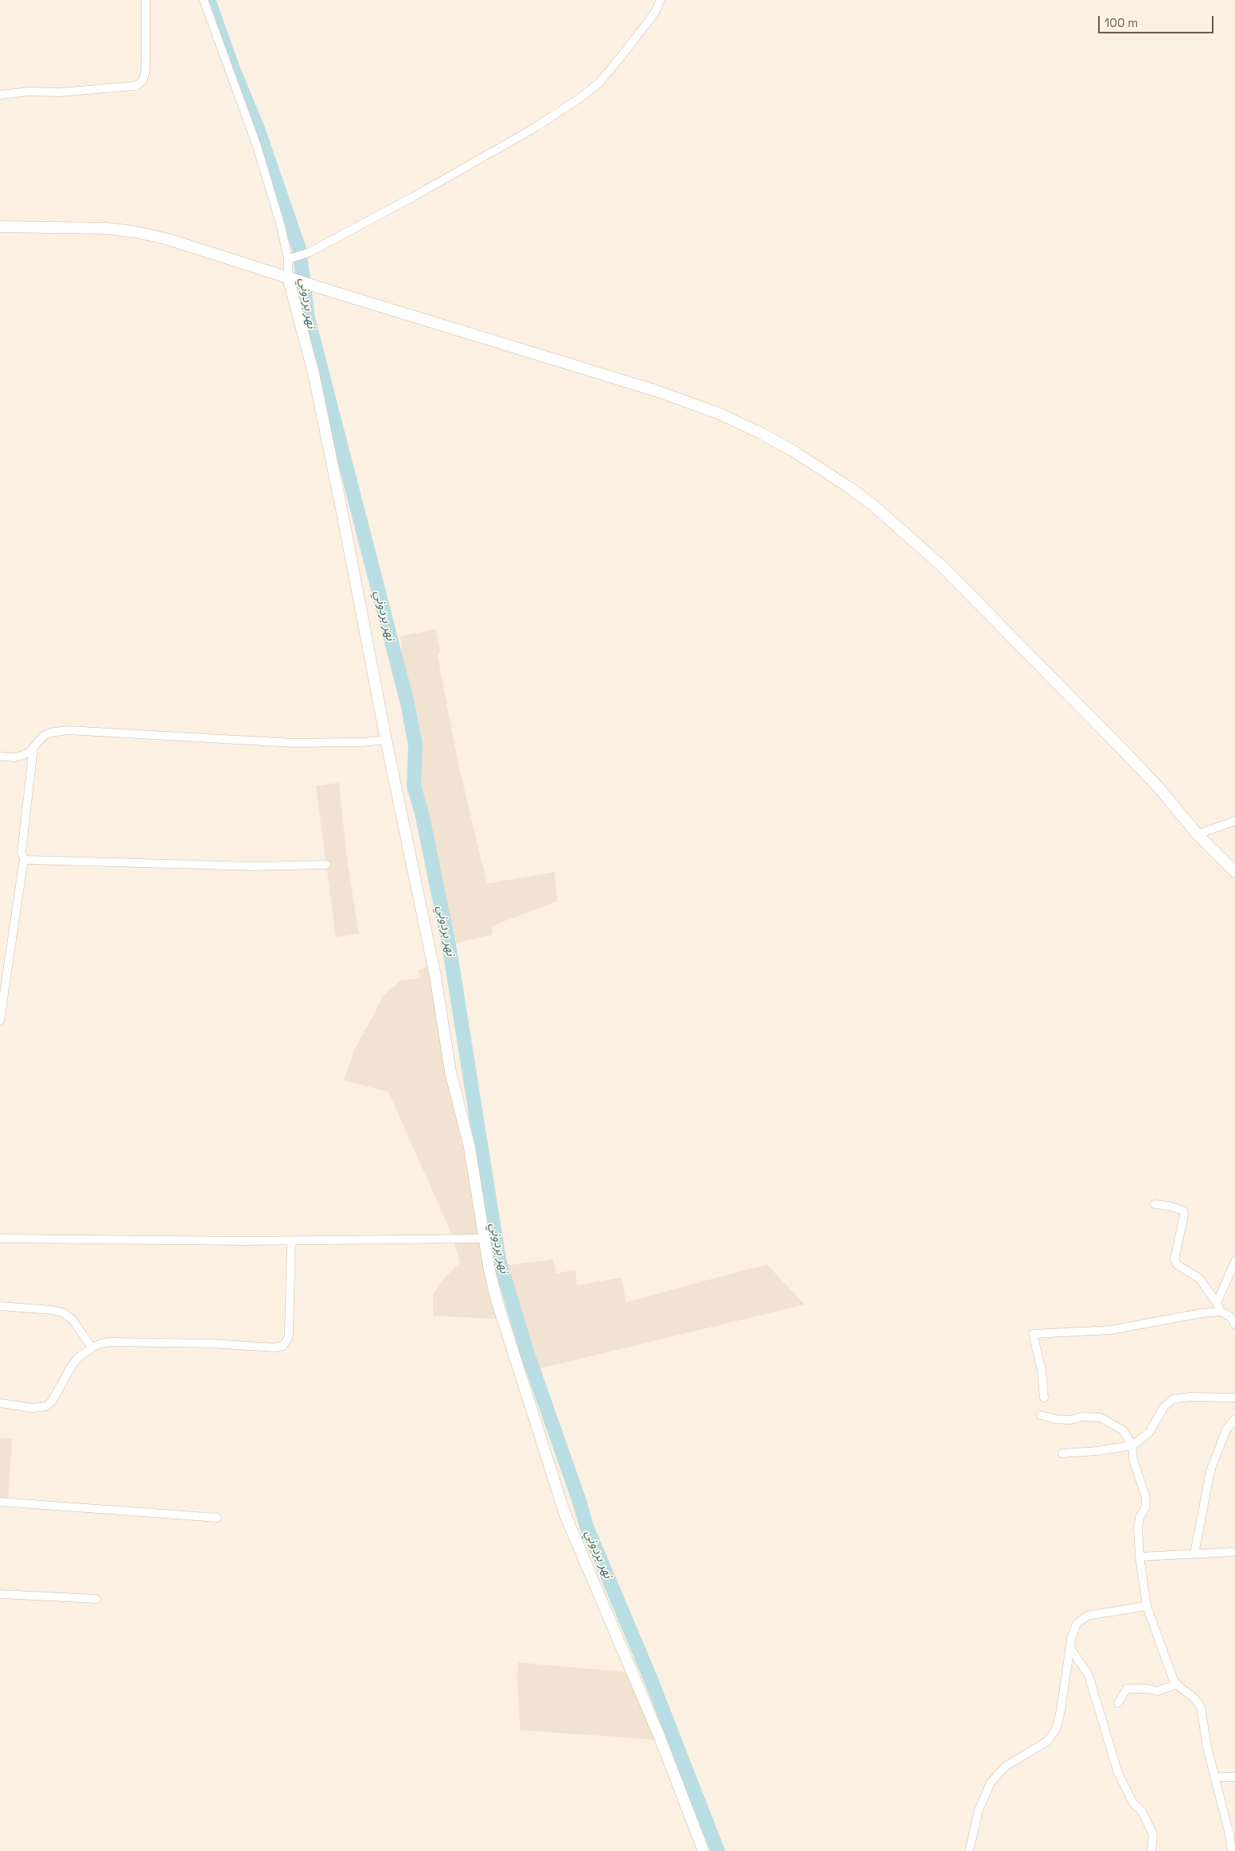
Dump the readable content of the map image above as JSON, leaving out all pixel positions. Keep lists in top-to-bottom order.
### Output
{
  "water": ["نهر بردوني"],
  "scale_bar": "100 m"
}
